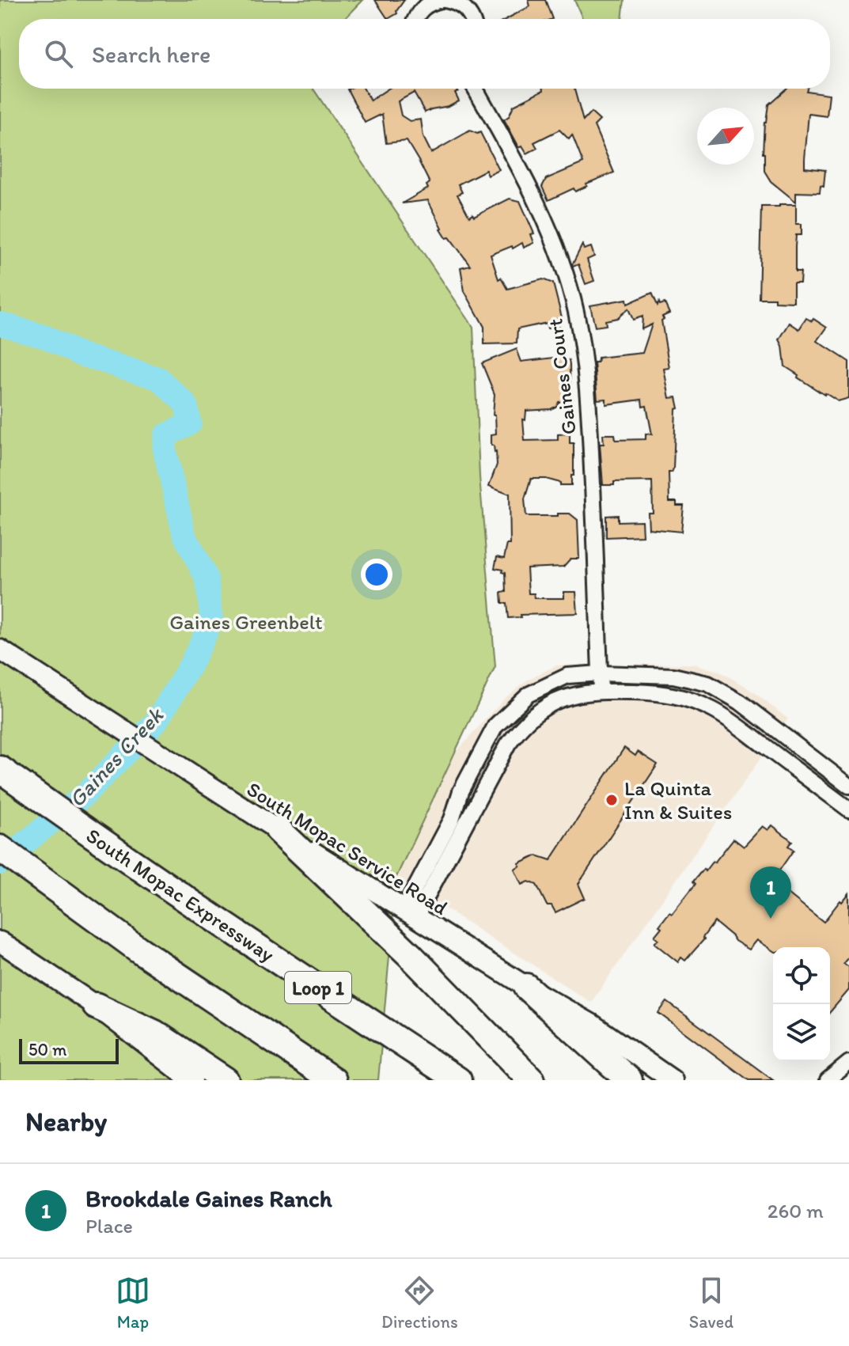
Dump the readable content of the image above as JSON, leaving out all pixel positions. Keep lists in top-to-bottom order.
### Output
{
  "streets": {
    "highway": ["South Mopac Expressway", "Loop 1"],
    "main road": ["South Mopac Service Road"],
    "street": ["Gaines Court"]
  },
  "water": ["Gaines Creek"],
  "parks": ["Gaines Greenbelt"],
  "places": ["La Quinta Inn & Suites"],
  "scale_bar": "50 m",
  "north": "top right",
  "page": {
    "search": "Search here",
    "pins": "1",
    "scale": "50 m",
    "heading": "Nearby",
    "list": [
      {
        "mark": "1",
        "name": "Brookdale Gaines Ranch",
        "note": "Place",
        "value": "260 m"
      }
    ],
    "nav": ["Map", "Directions", "Saved"]
  }
}
